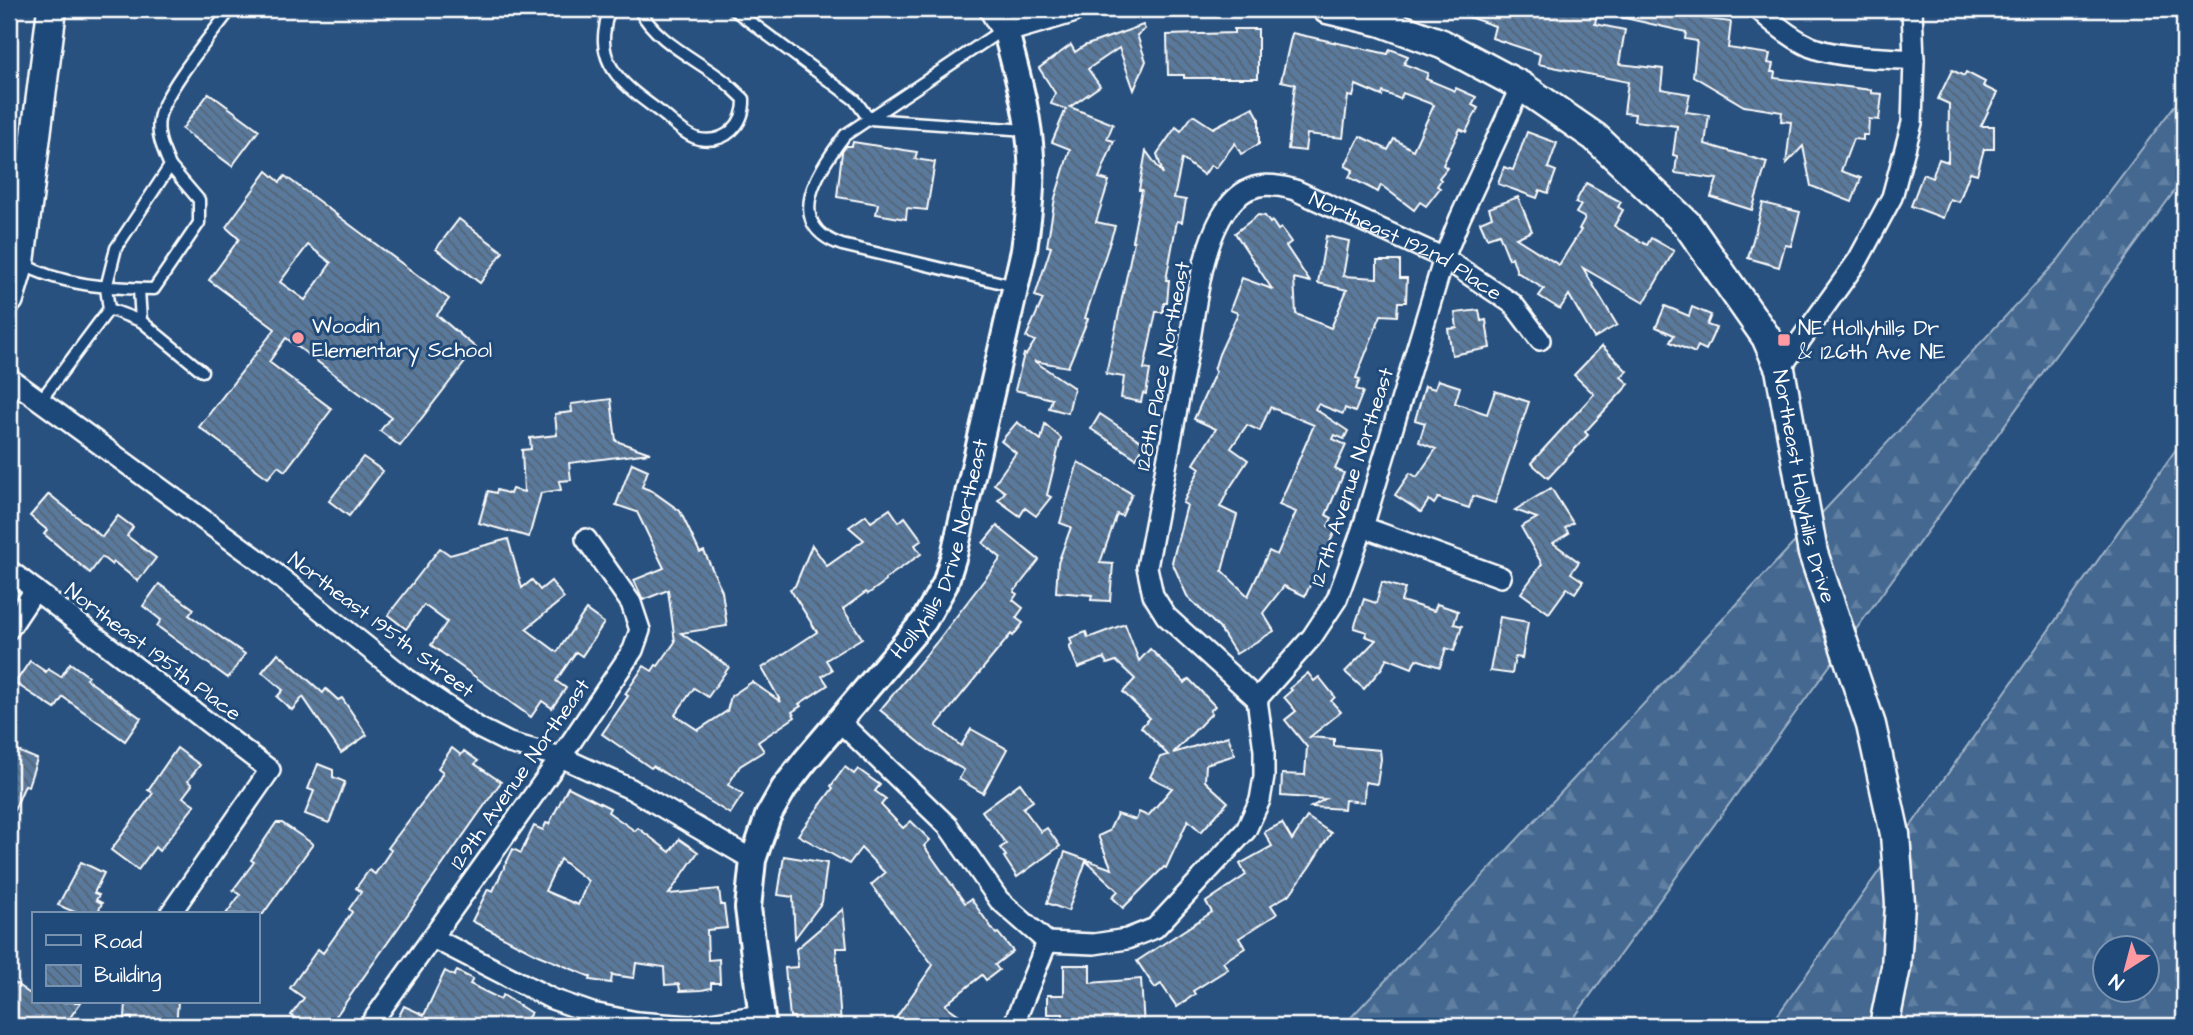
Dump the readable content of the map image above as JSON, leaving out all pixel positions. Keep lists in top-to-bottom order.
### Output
{
  "streets": {
    "main road": ["Northeast Hollyhills Drive"],
    "street": [
      "Northeast 192nd Place",
      "128th Place Northeast",
      "127th Avenue Northeast",
      "Hollyhills Drive Northeast",
      "Northeast 195th Street",
      "Northeast 195th Place",
      "129th Avenue Northeast"
    ]
  },
  "crossings": [
    ["Northeast 192nd Place", "128th Place Northeast"],
    ["Northeast 192nd Place", "127th Avenue Northeast"],
    ["128th Place Northeast", "127th Avenue Northeast"],
    ["127th Avenue Northeast", "Northeast Hollyhills Drive"],
    ["Hollyhills Drive Northeast", "Northeast 195th Street"],
    ["Northeast 195th Street", "129th Avenue Northeast"]
  ],
  "places": {
    "other": ["Woodin Elementary School"],
    "transit": ["NE Hollyhills Dr & 126th Ave NE"]
  },
  "legend": ["Road", "Building"],
  "north": "bottom left"
}
